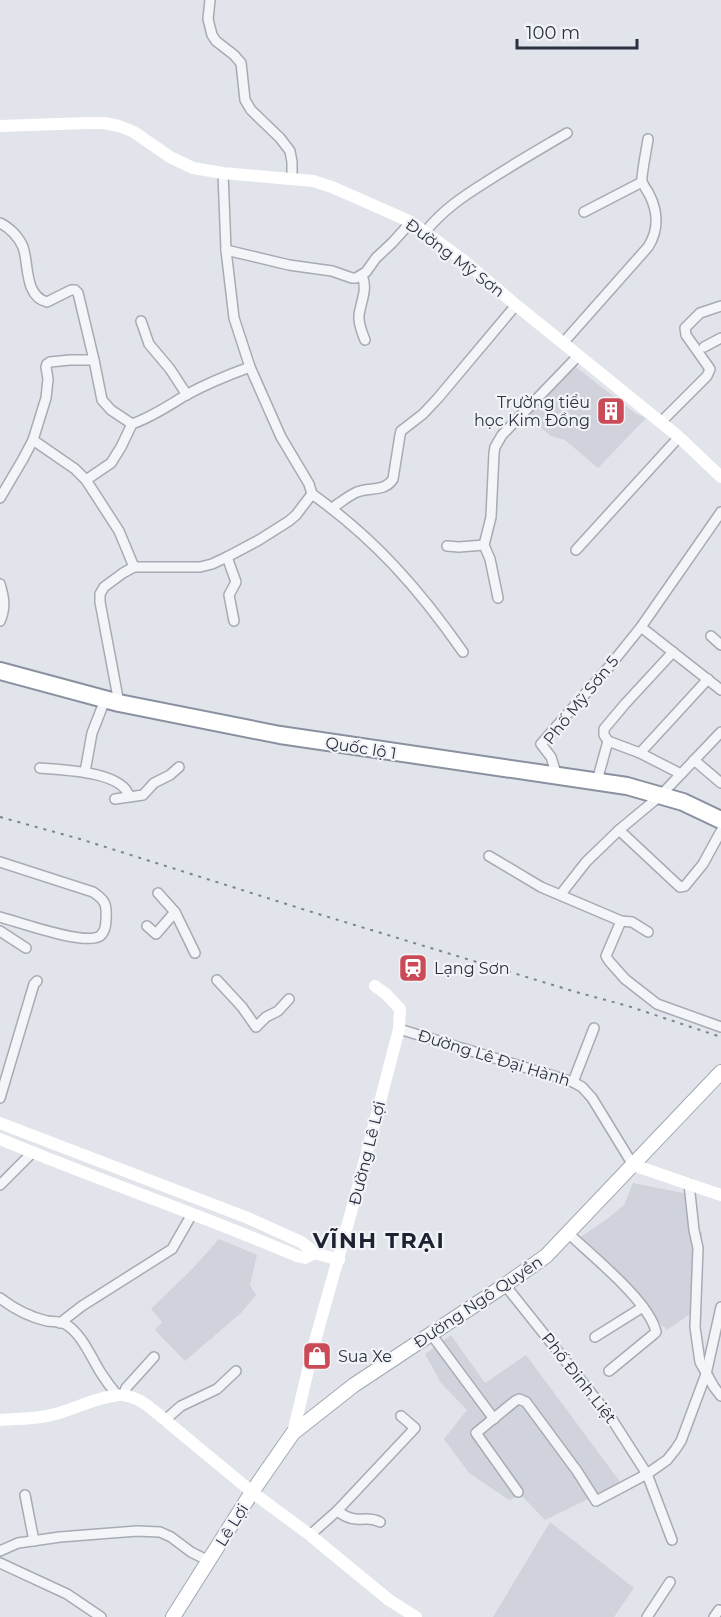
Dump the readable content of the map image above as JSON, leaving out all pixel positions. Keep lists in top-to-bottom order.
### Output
{
  "streets": {
    "highway": ["Quốc lộ 1"],
    "main road": ["Đường Ngô Quyền", "Lê Lợi"],
    "street": [
      "Đường Mỹ Sơn",
      "Phố Mỹ Sơn 5",
      "Đường Lê Đại Hành",
      "Đường Lê Lợi",
      "Phố Đinh Liệt"
    ]
  },
  "crossings": [
    ["Phố Mỹ Sơn 5", "Quốc lộ 1"],
    ["Đường Lê Đại Hành", "Đường Lê Lợi"],
    ["Đường Lê Đại Hành", "Đường Ngô Quyền"],
    ["Đường Lê Lợi", "Đường Ngô Quyền"],
    ["Đường Lê Lợi", "Lê Lợi"],
    ["Đường Ngô Quyền", "Phố Đinh Liệt"],
    ["Đường Ngô Quyền", "Lê Lợi"]
  ],
  "districts": ["VĨNH TRẠI"],
  "places": {
    "building": ["Trường tiểu học Kim Đồng"],
    "station": ["Lạng Sơn"],
    "shop": ["Sua Xe"]
  },
  "scale_bar": "100 m"
}
